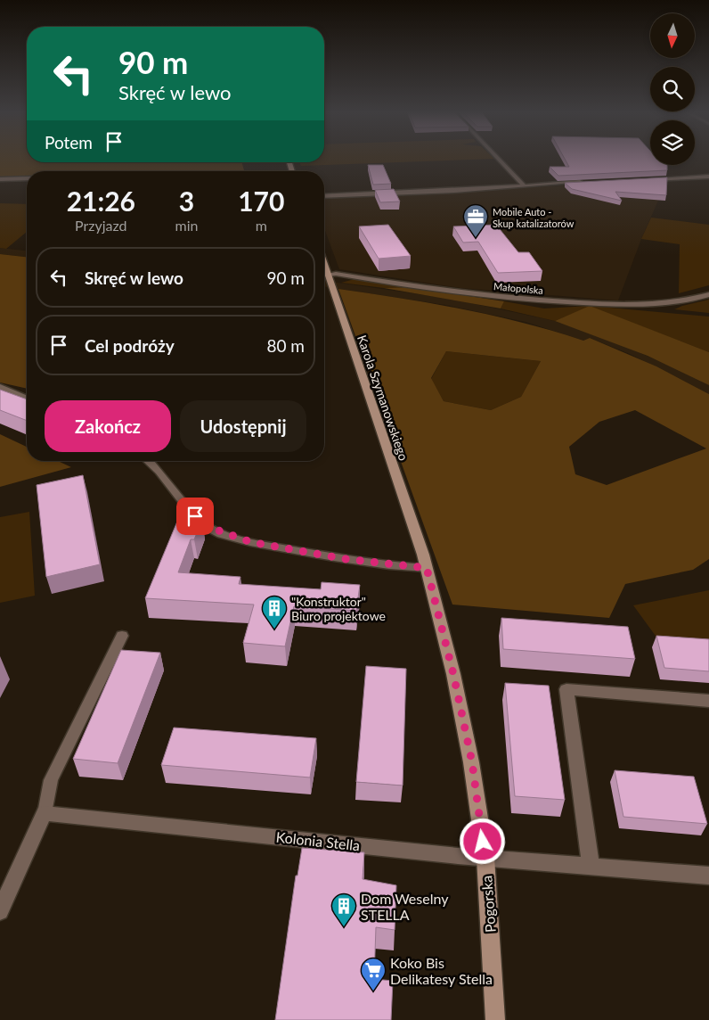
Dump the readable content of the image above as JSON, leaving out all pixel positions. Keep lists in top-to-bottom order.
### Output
{
  "streets": {
    "street": [
      "Małopolska",
      "Karola Szymanowskiego",
      "Kolonia Stella",
      "Pogorska"
    ]
  },
  "crossings": [
    ["Małopolska", "Karola Szymanowskiego"],
    ["Karola Szymanowskiego", "Pogorska"],
    ["Kolonia Stella", "Pogorska"]
  ],
  "places": {
    "office": ["Mobile Auto - Skup katalizatorów"],
    "building": ["\"Konstruktor\" Biuro projektowe", "Dom Weselny STELLA"],
    "supermarket": ["Koko Bis Delikatesy Stella"]
  },
  "north": "bottom",
  "page": {
    "turn": ["90 m", "Skręć w lewo"],
    "then": "Potem",
    "eta": [
      "21:26",
      "Przyjazd",
      "3",
      "min",
      "170",
      "m"
    ],
    "list": [
      {
        "name": "Skręć w lewo",
        "value": "90 m"
      },
      {
        "name": "Cel podróży",
        "value": "80 m"
      }
    ],
    "buttons": ["Zakończ", "Udostępnij"]
  }
}
